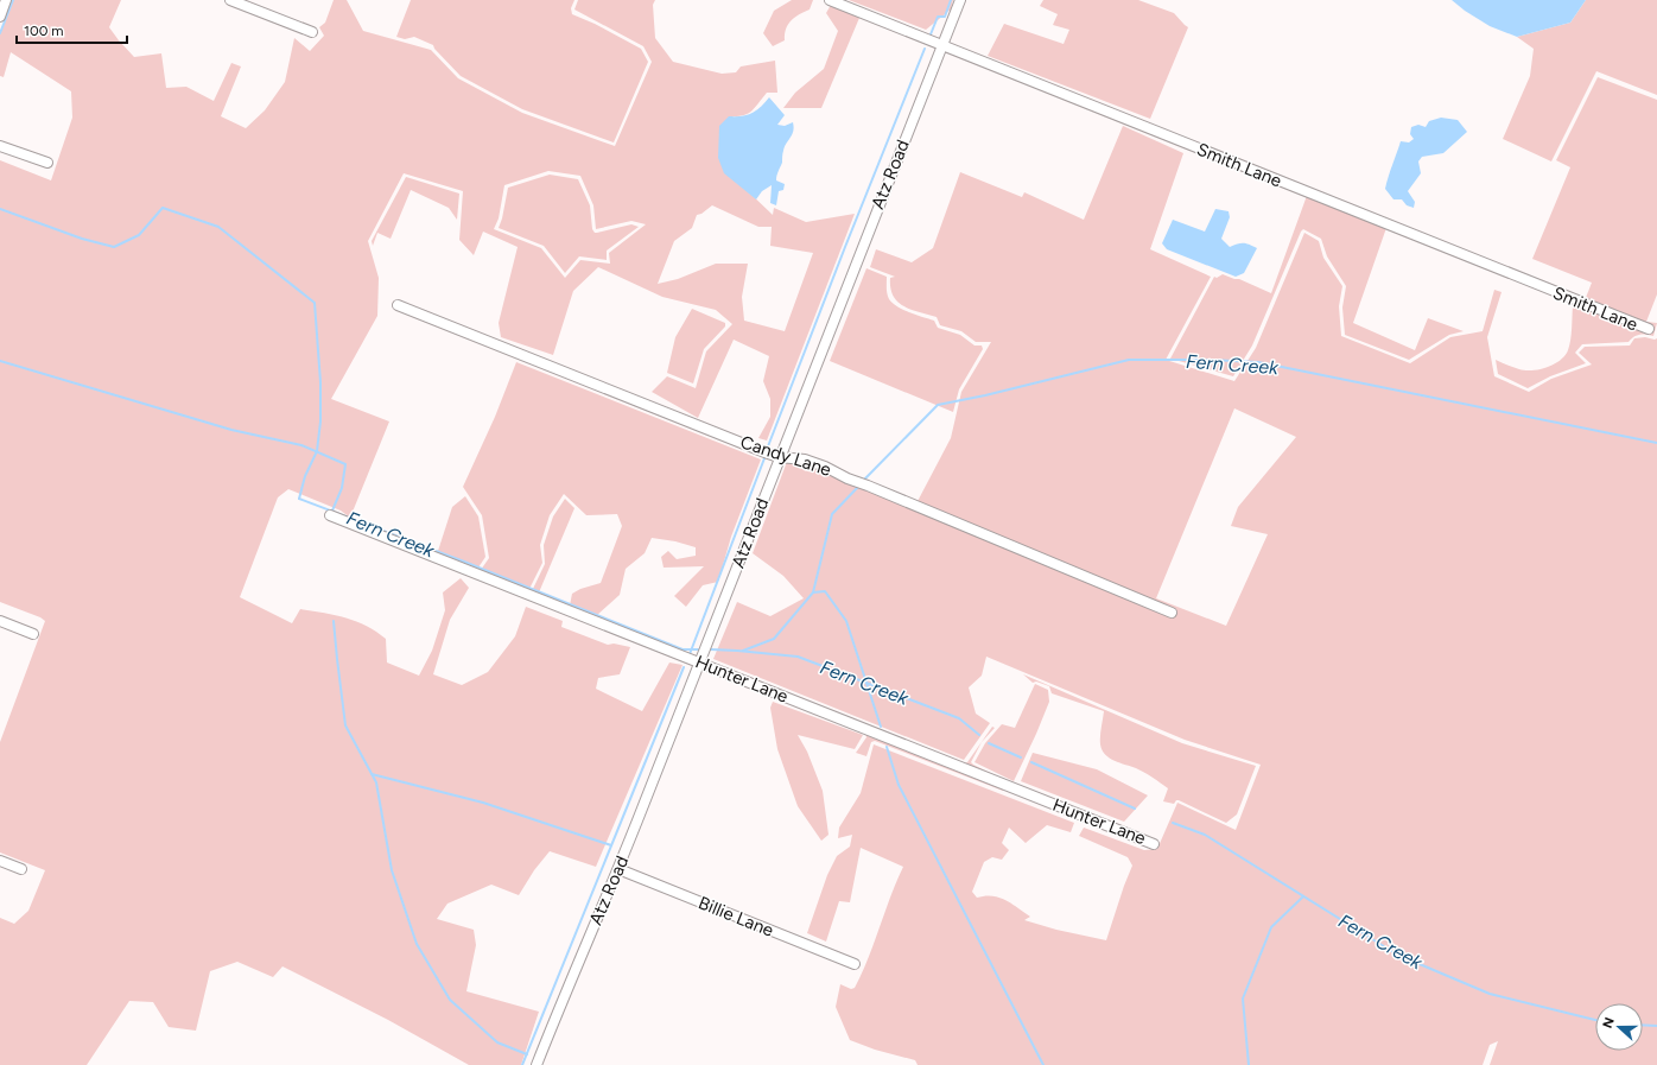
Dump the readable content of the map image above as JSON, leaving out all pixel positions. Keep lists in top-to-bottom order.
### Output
{
  "streets": {
    "street": [
      "Smith Lane",
      "Atz Road",
      "Candy Lane",
      "Hunter Lane",
      "Billie Lane"
    ]
  },
  "crossings": [
    ["Smith Lane", "Atz Road"],
    ["Atz Road", "Candy Lane"],
    ["Atz Road", "Hunter Lane"],
    ["Atz Road", "Billie Lane"]
  ],
  "water": ["Fern Creek"],
  "scale_bar": "100 m",
  "north": "left"
}
